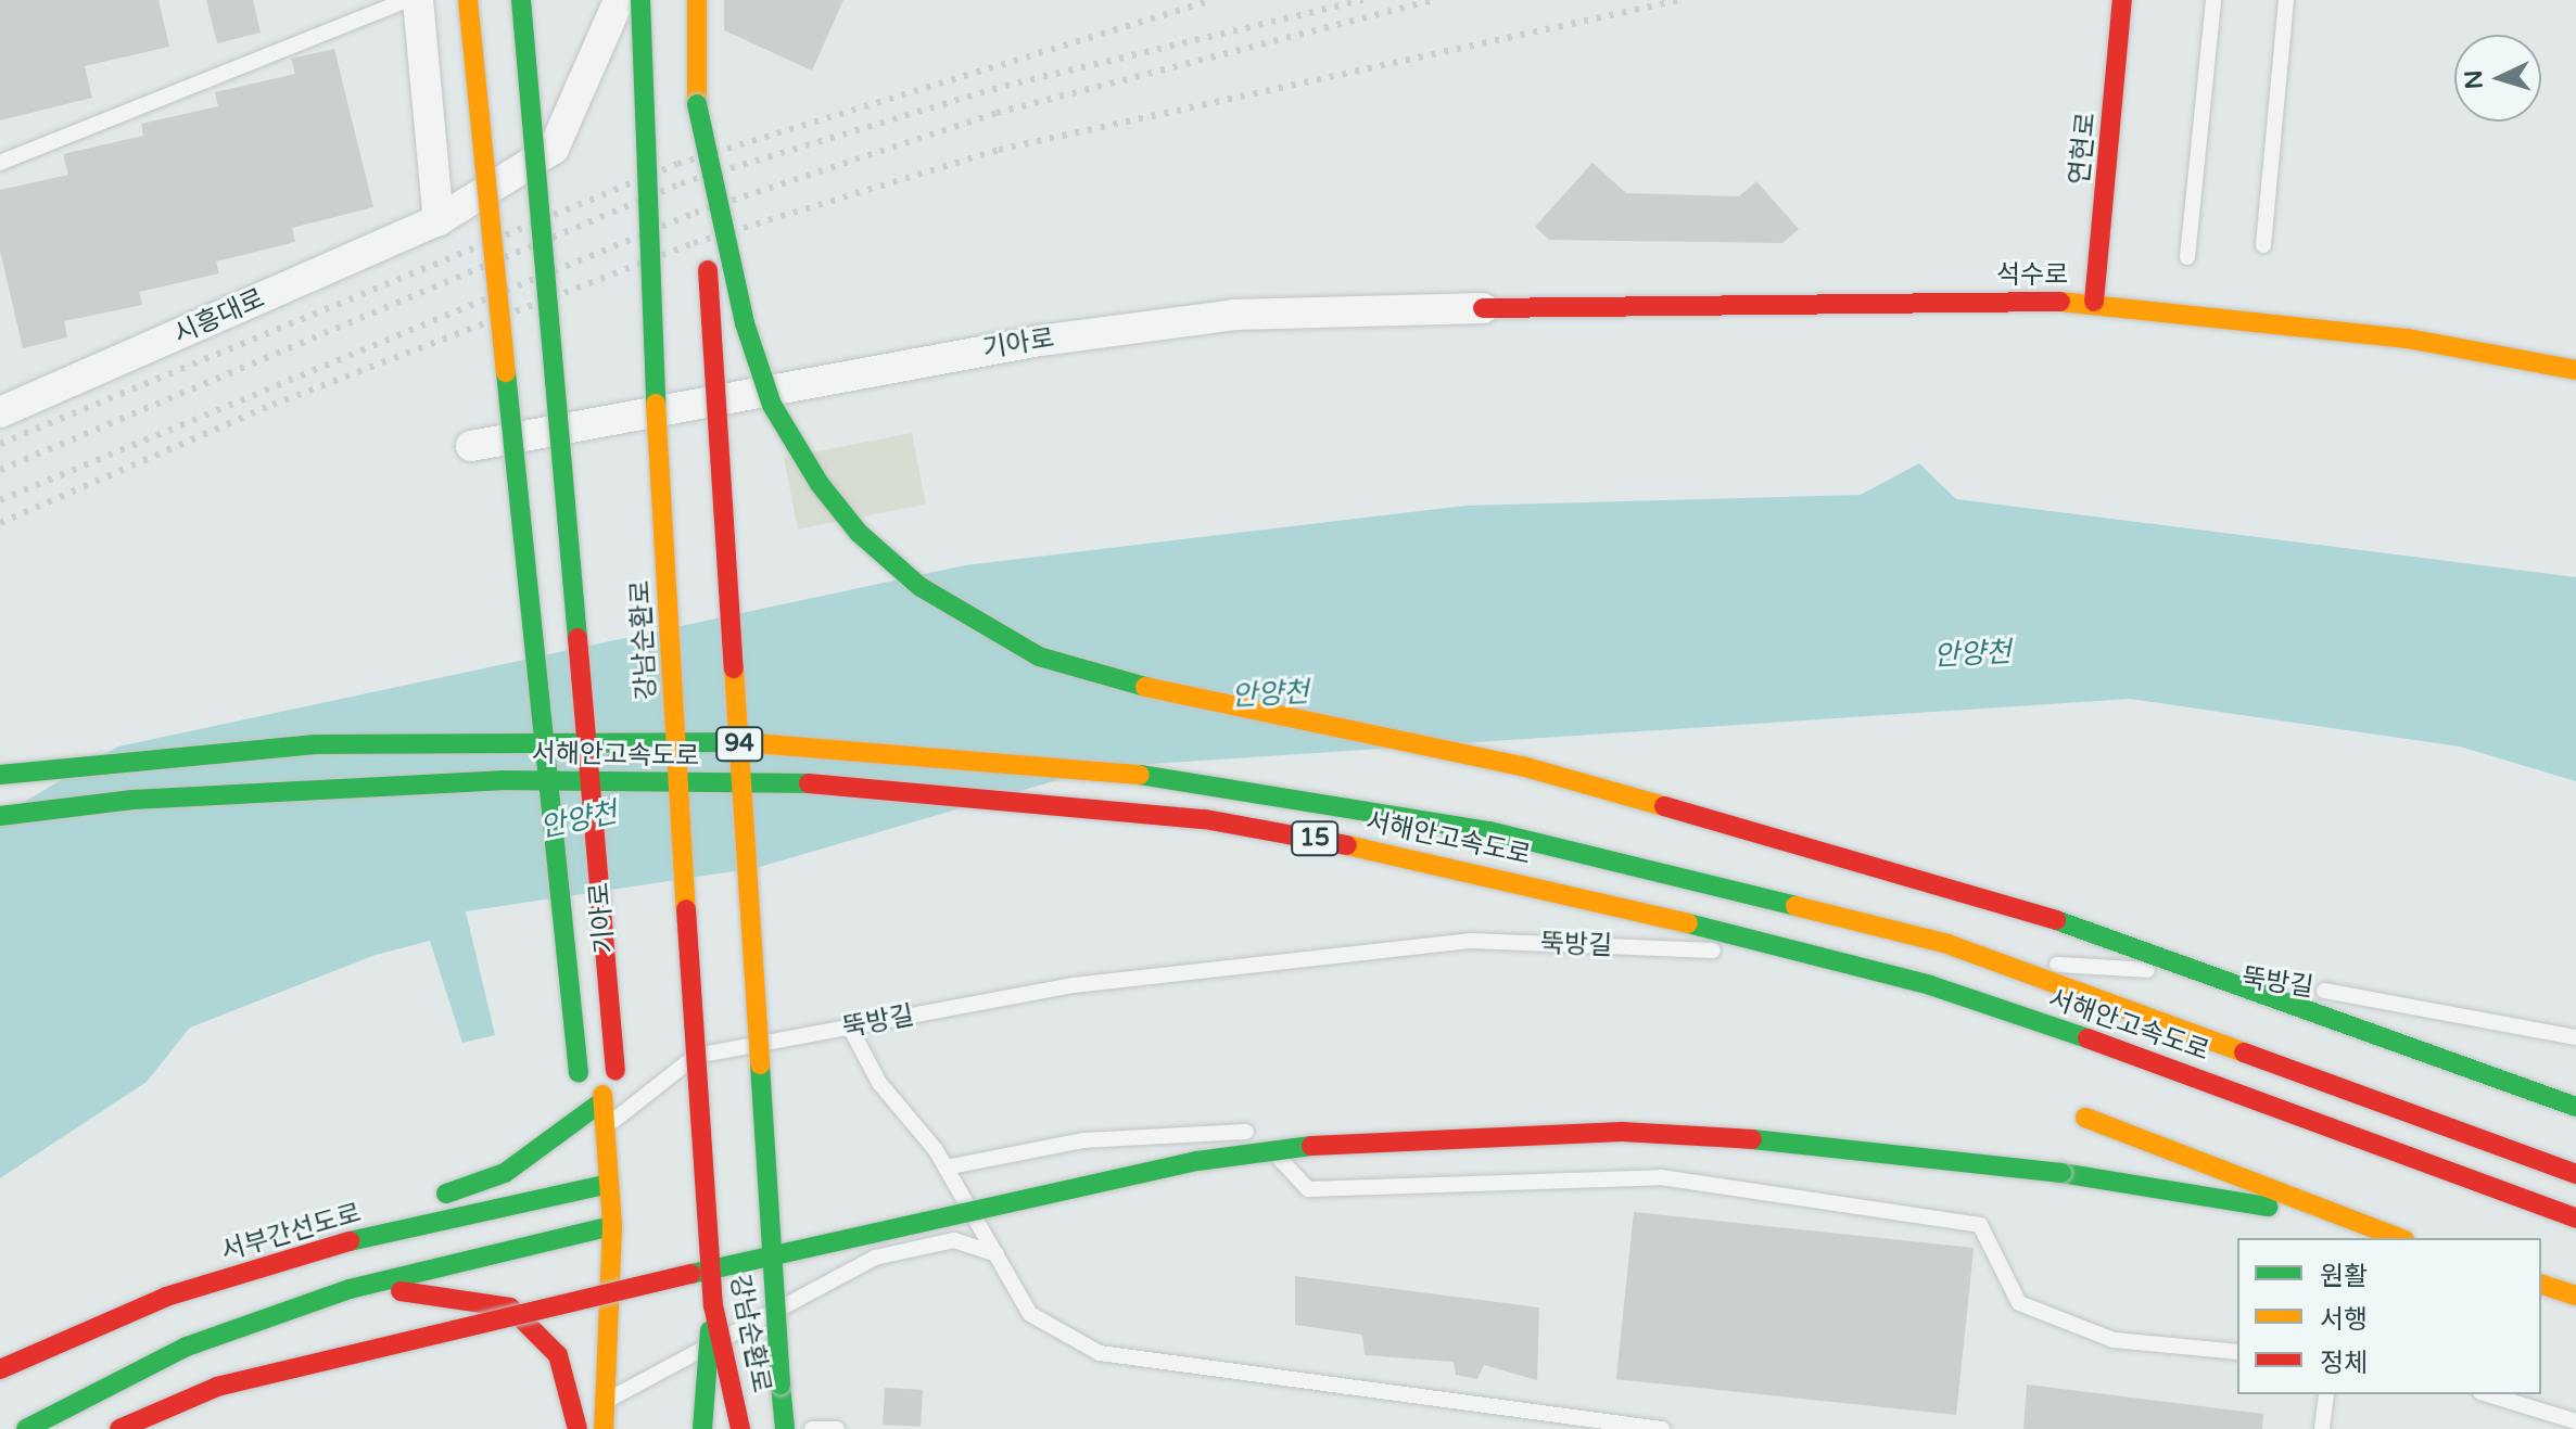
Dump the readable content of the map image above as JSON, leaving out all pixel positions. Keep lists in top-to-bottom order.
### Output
{
  "streets": {
    "main road": [
      "연현로",
      "석수로",
      "기아로",
      "강남순환로",
      "94",
      "서해안고속도로",
      "15",
      "서부간선도로"
    ],
    "street": ["시흥대로"],
    "lane": ["뚝방길"]
  },
  "crossings": [
    ["연현로", "석수로"],
    ["석수로", "기아로"]
  ],
  "water": ["안양천"],
  "legend": ["원활", "서행", "정체"],
  "north": "left"
}
